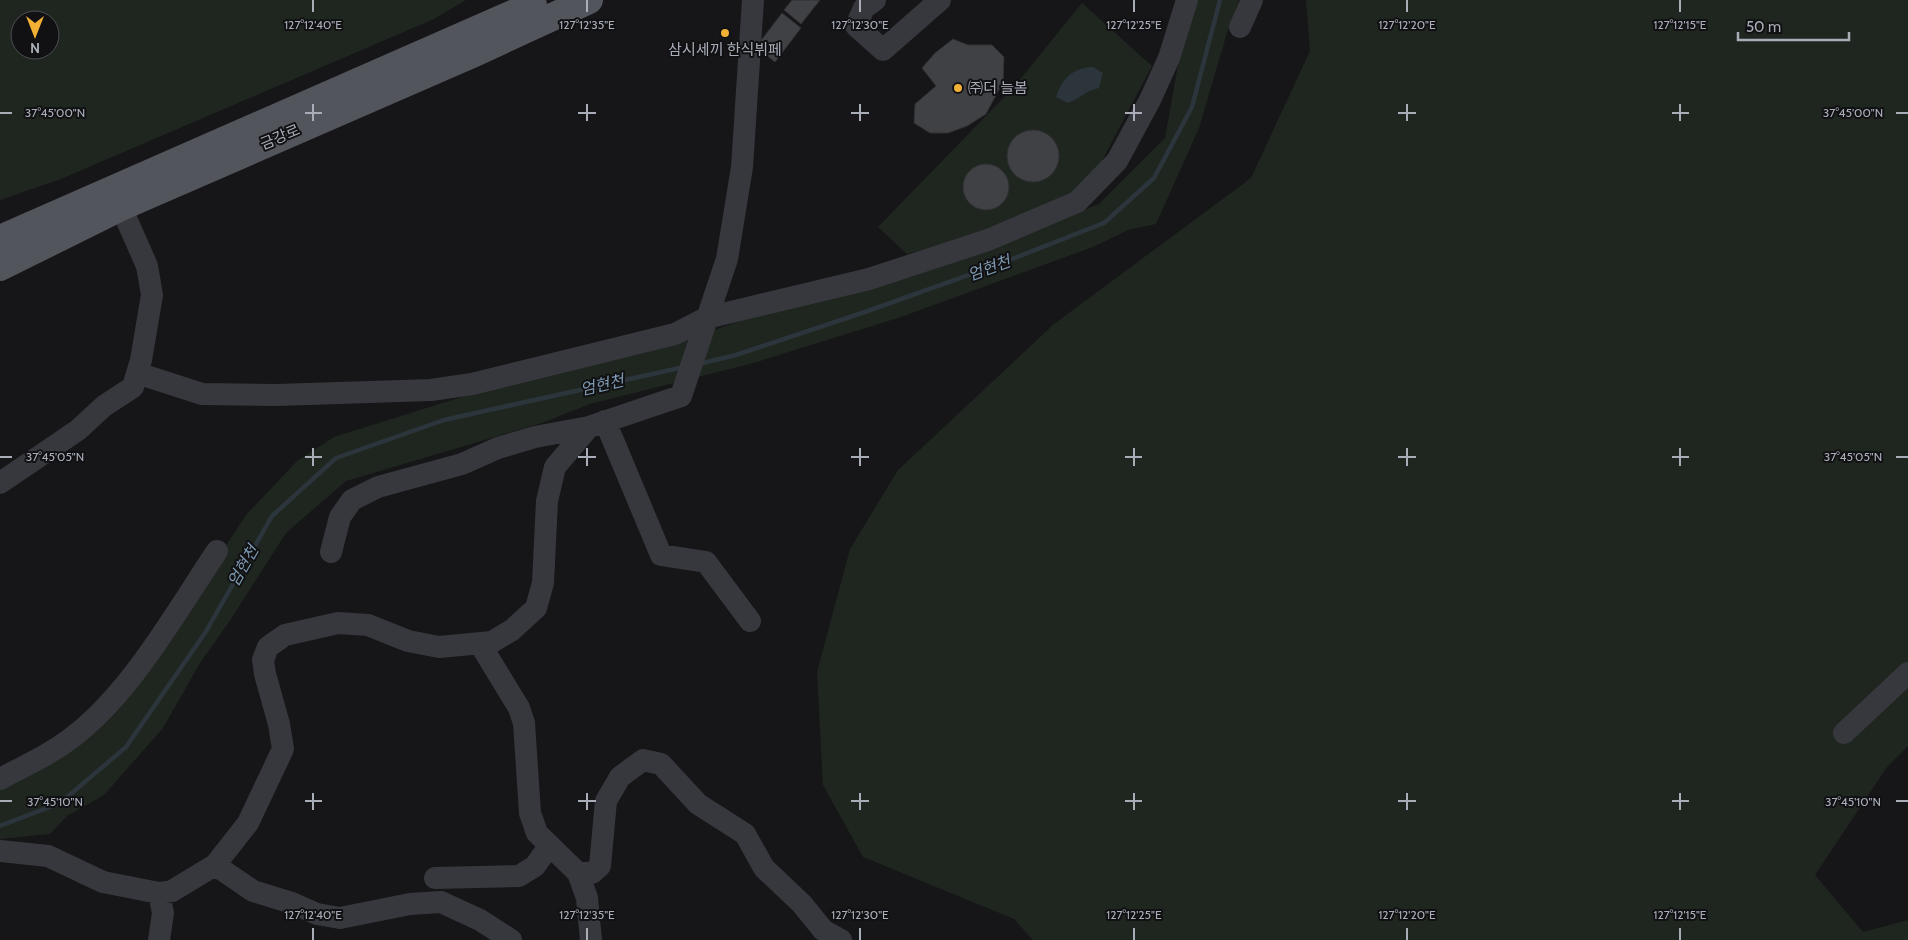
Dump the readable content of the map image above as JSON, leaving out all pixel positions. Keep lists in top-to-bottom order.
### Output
{
  "streets": {
    "main road": ["금강로"]
  },
  "water": ["엄현천"],
  "places": ["삼시세끼 한식뷔페", "㈜더 늘봄"],
  "scale_bar": "50 m",
  "north": "bottom",
  "coordinates": [
    "127°12'40\"E",
    "127°12'35\"E",
    "127°12'30\"E",
    "127°12'25\"E",
    "127°12'20\"E",
    "127°12'15\"E",
    "37°45'00\"N",
    "37°45'05\"N",
    "37°45'10\"N"
  ]
}
